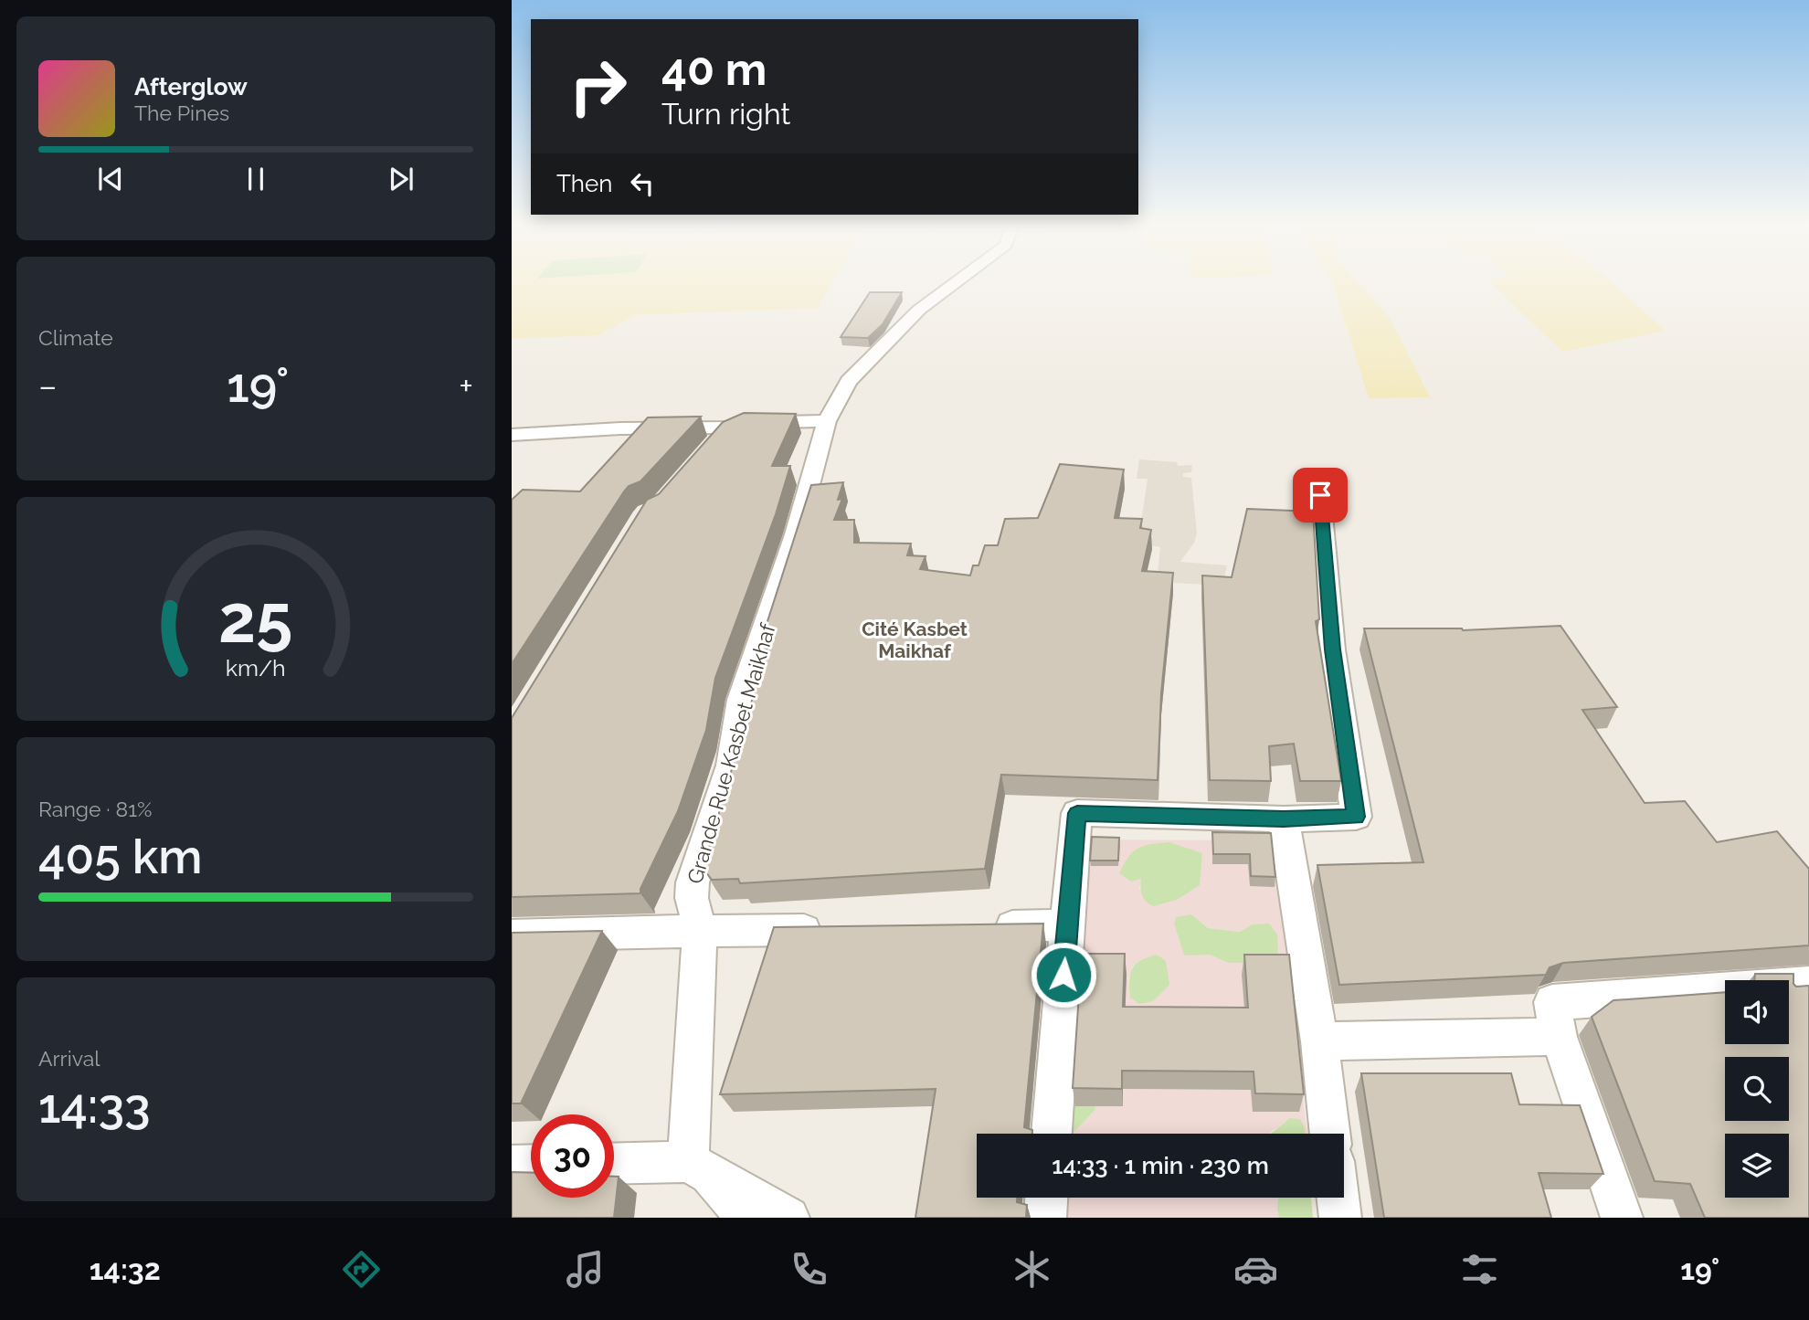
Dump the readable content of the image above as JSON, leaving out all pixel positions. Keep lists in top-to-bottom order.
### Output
{
  "streets": {
    "street": ["Grande Rue Kasbet Maikhaf"]
  },
  "districts": ["Cité Kasbet Maikhaf"],
  "page": {
    "turn": ["40 m", "Turn right"],
    "song": ["Afterglow", "The Pines"],
    "then": "Then",
    "tile": [
      "Climate",
      ["Range · 81%", "405 km"],
      ["Arrival", "14:33"]
    ],
    "heat": ["−", "19°", "+"],
    "limit": "30",
    "trip": "14:33 · 1 min · 230 m",
    "tabs": ["14:32", "19°"],
    "gauge": ["25", "km/h"]
  }
}
